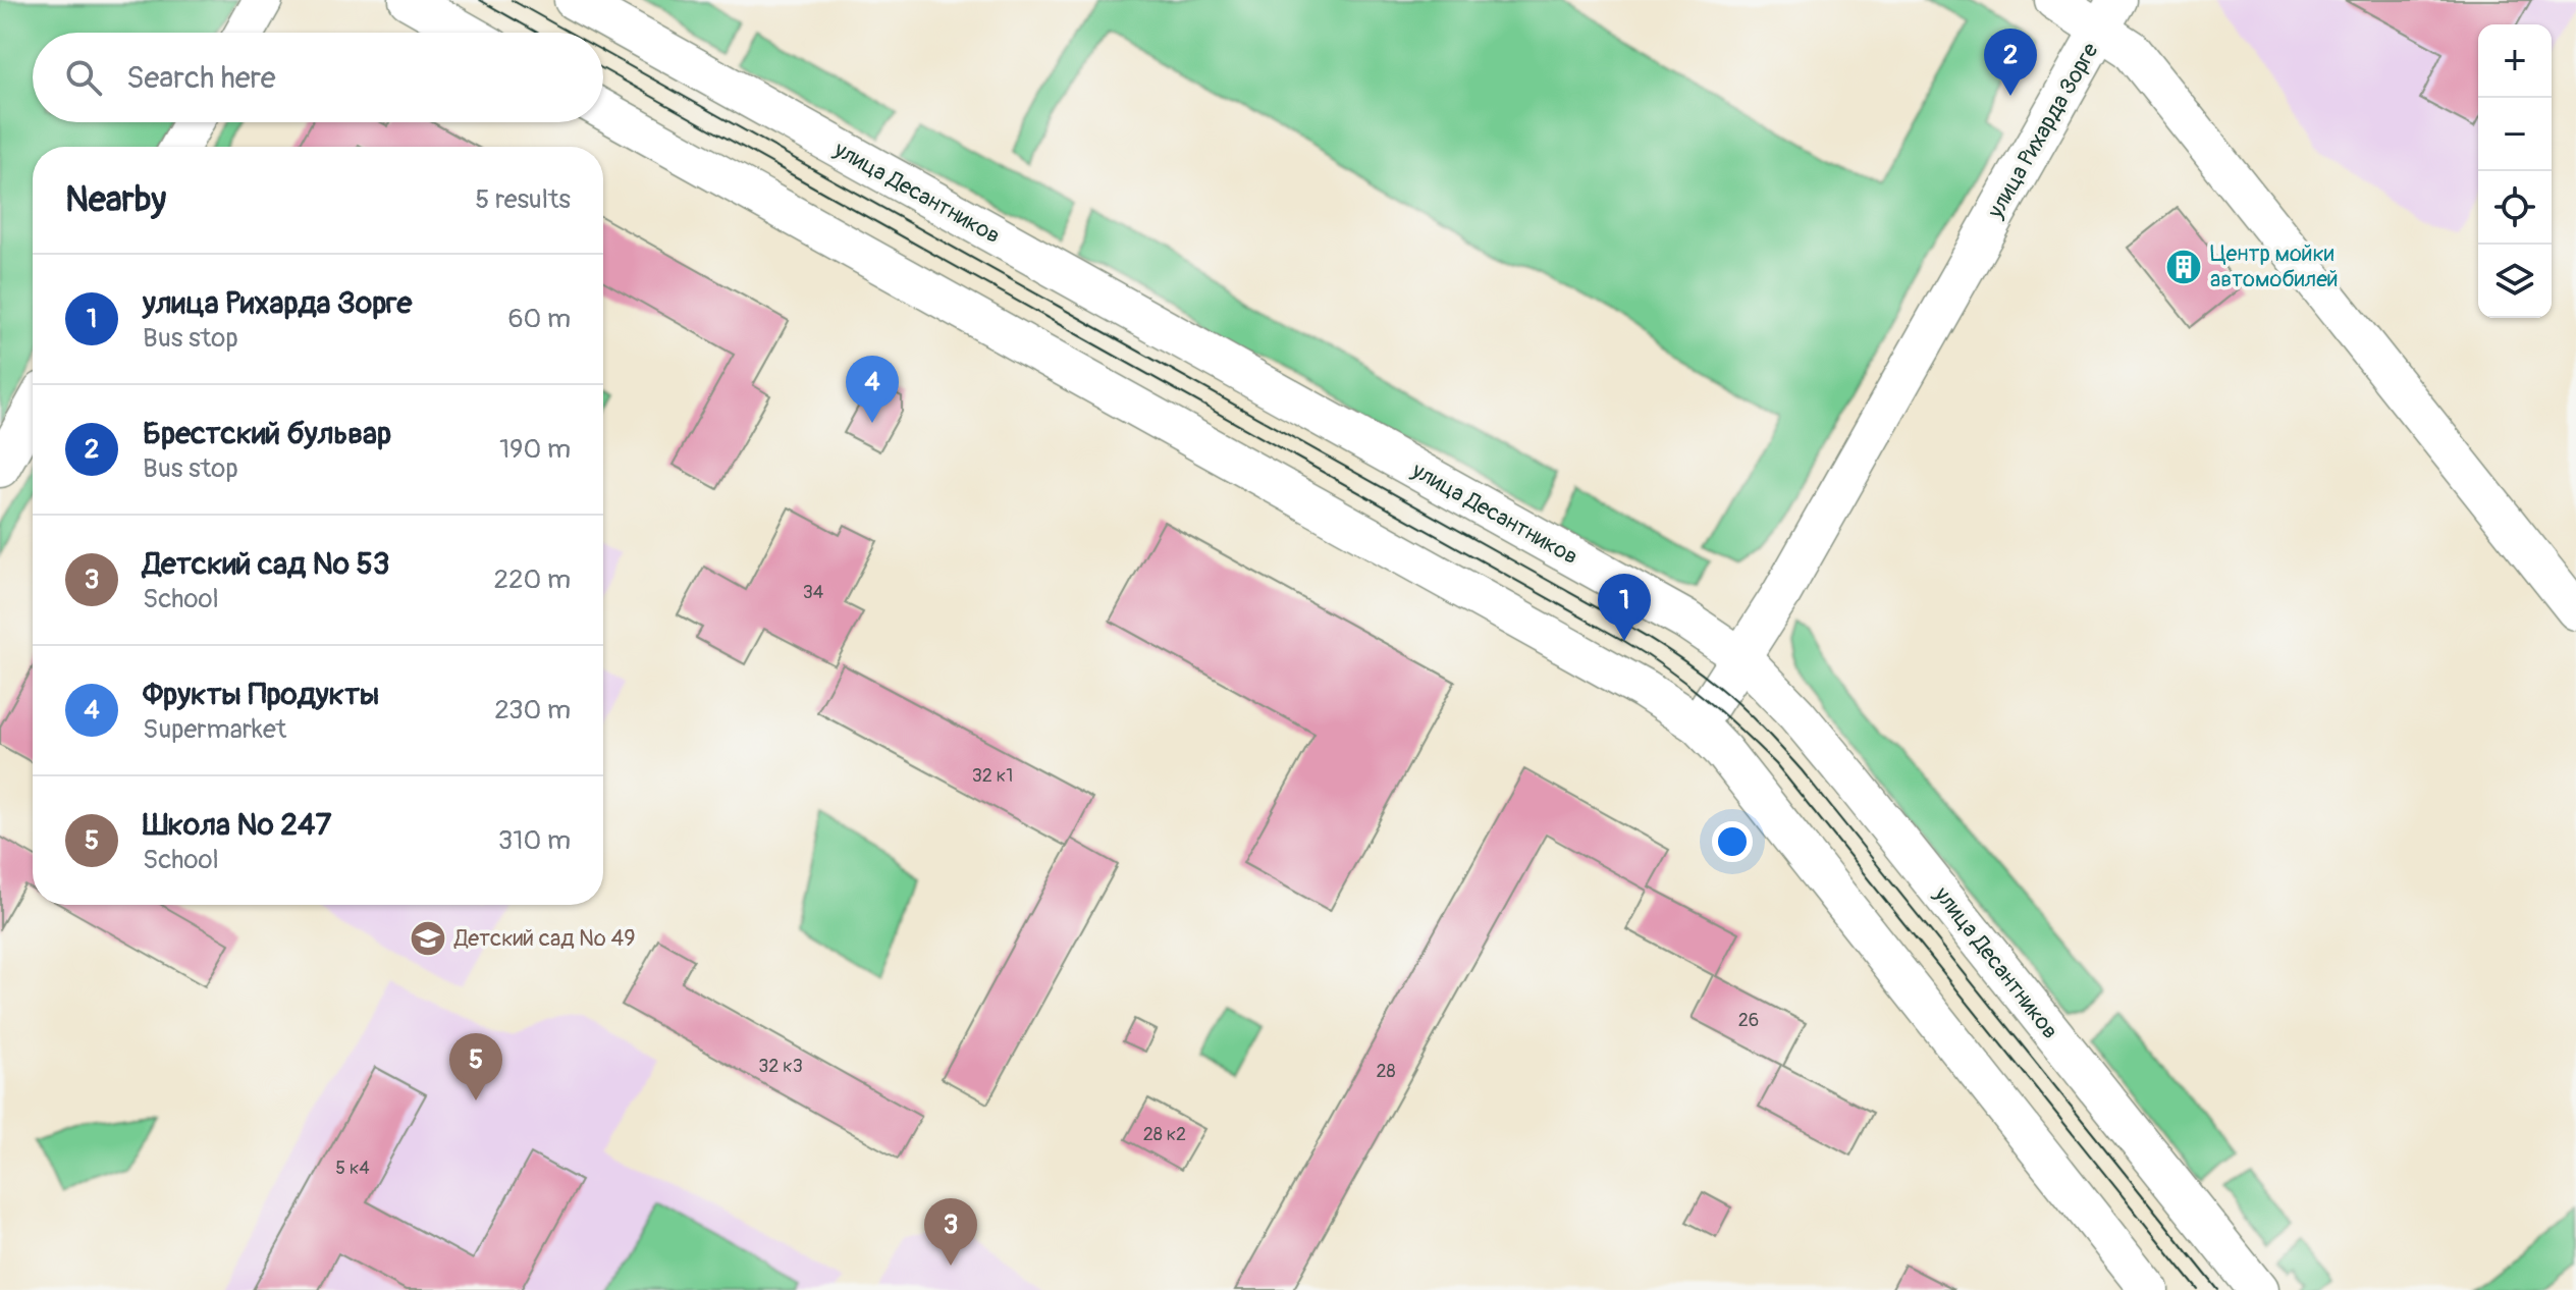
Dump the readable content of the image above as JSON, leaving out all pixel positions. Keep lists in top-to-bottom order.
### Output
{
  "streets": {
    "street": ["улица Рихарда Зорге", "улица Десантников"]
  },
  "crossings": [
    ["улица Рихарда Зорге", "улица Десантников"]
  ],
  "places": {
    "building": ["Центр мойки автомобилей"],
    "school or university": ["Детский сад № 49"]
  },
  "house_numbers": [
    "34",
    "32 к1",
    "26",
    "32 к3",
    "28",
    "28 к2",
    "5 к4"
  ],
  "page": {
    "map_buttons": ["+", "−"],
    "pins": [
      "2",
      "4",
      "1",
      "5",
      "3"
    ],
    "search": "Search here",
    "heading": ["Nearby", "5 results"],
    "list": [
      {
        "mark": "1",
        "name": "улица Рихарда Зорге",
        "note": "Bus stop",
        "value": "60 m"
      },
      {
        "mark": "2",
        "name": "Брестский бульвар",
        "note": "Bus stop",
        "value": "190 m"
      },
      {
        "mark": "3",
        "name": "Детский сад № 53",
        "note": "School",
        "value": "220 m"
      },
      {
        "mark": "4",
        "name": "Фрукты Продукты",
        "note": "Supermarket",
        "value": "230 m"
      },
      {
        "mark": "5",
        "name": "Школа № 247",
        "note": "School",
        "value": "310 m"
      }
    ]
  }
}
